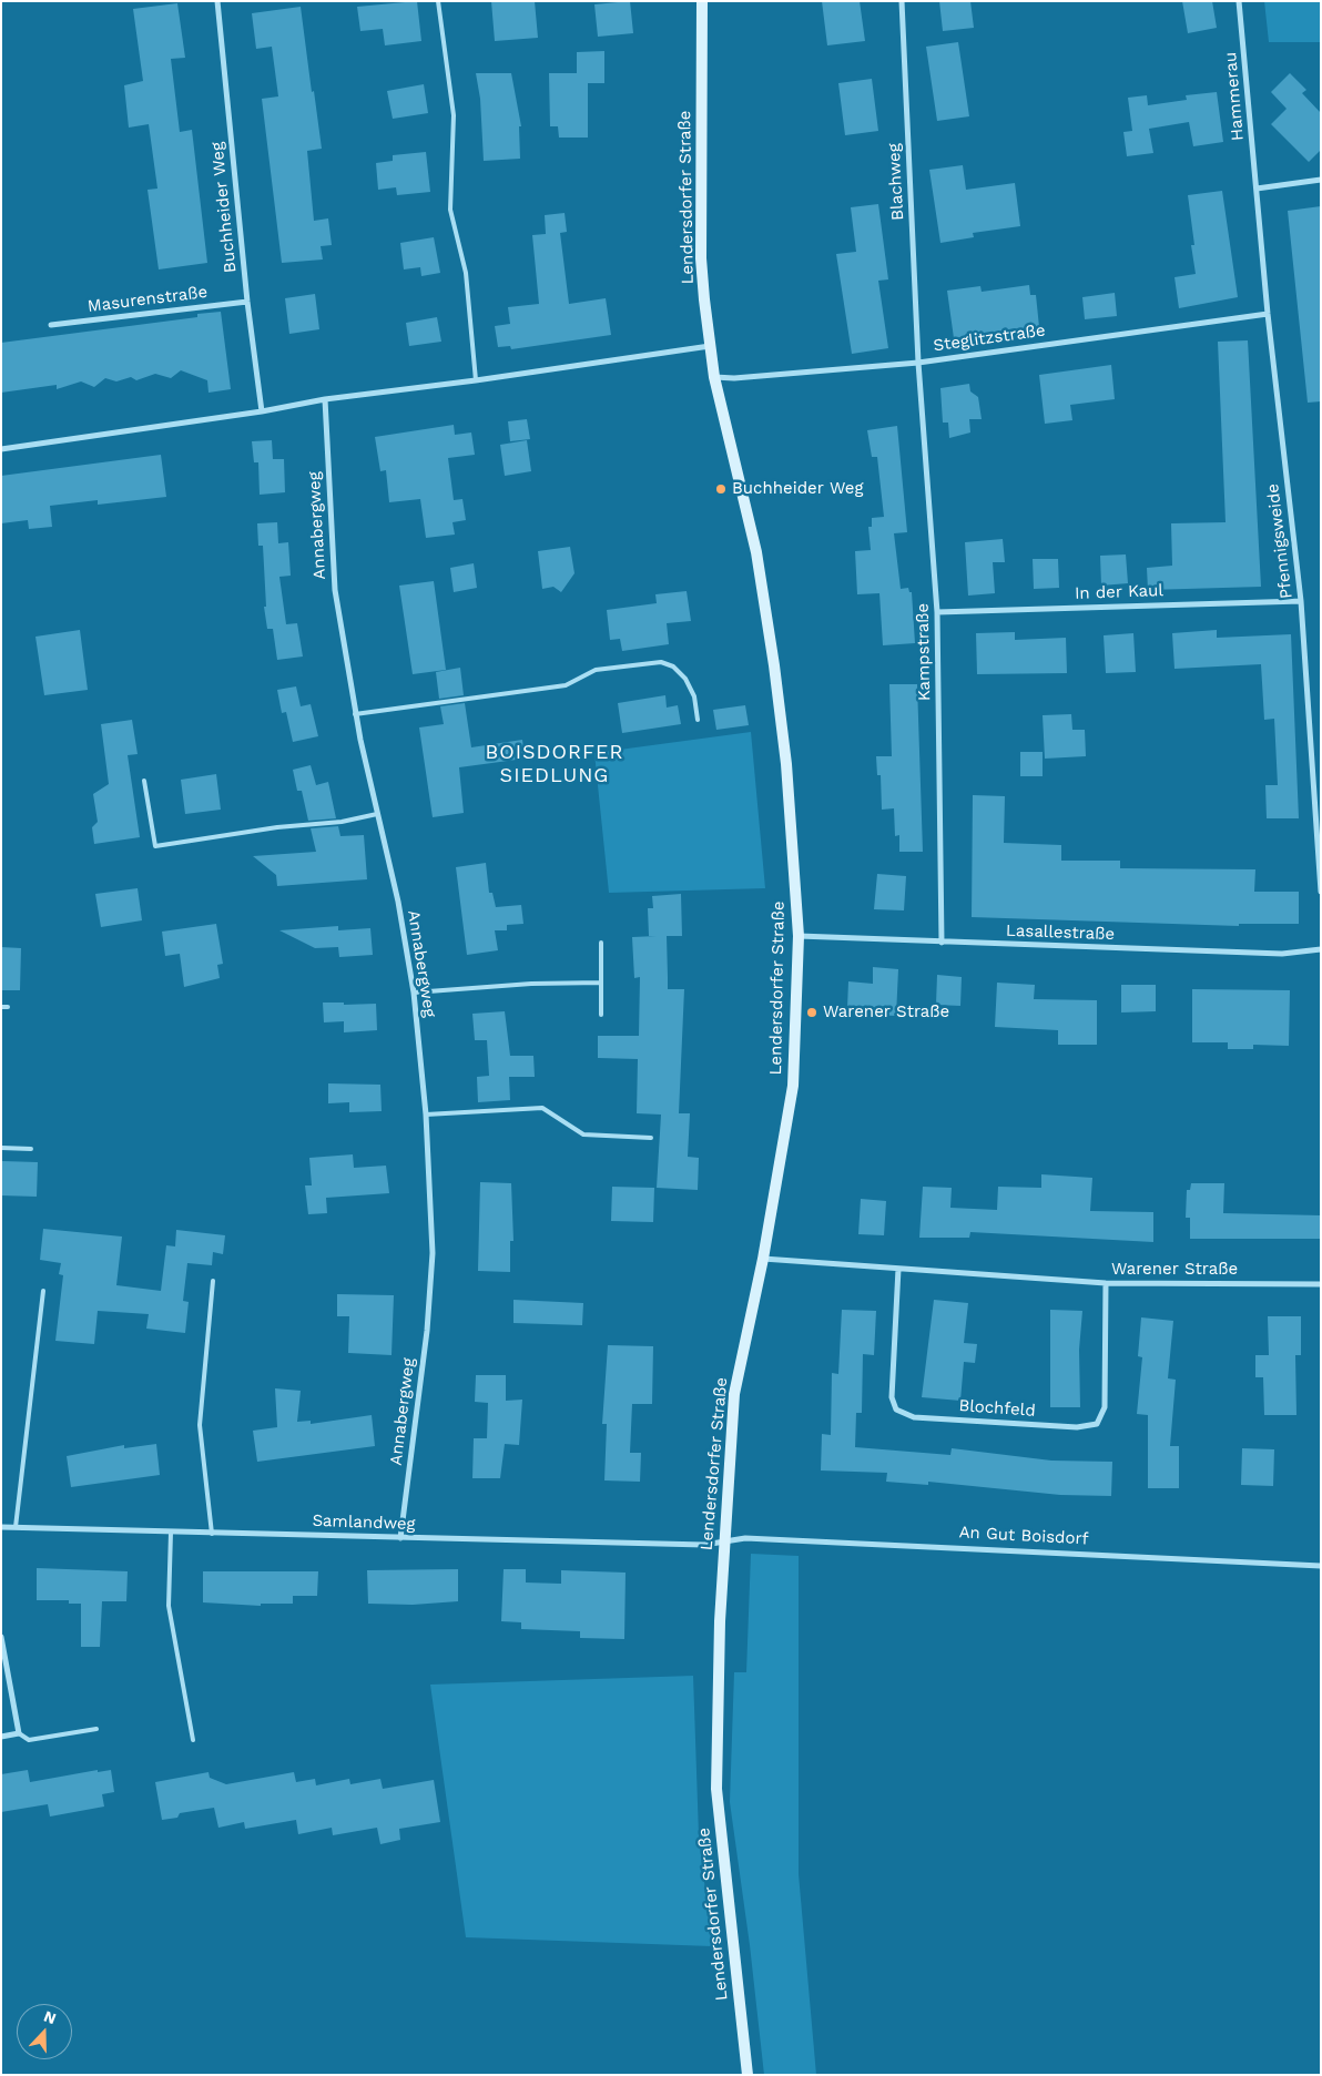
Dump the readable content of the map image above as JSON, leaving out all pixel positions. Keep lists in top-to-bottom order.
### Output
{
  "streets": {
    "street": [
      "Hammerau",
      "Blachweg",
      "Lendersdorfer Straße",
      "Buchheider Weg",
      "Masurenstraße",
      "Steglitzstraße",
      "Annabergweg",
      "Pfennigsweide",
      "In der Kaul",
      "Kampstraße",
      "Lasallestraße",
      "Warener Straße",
      "Blochfeld",
      "Samlandweg",
      "An Gut Boisdorf"
    ]
  },
  "crossings": [
    ["Hammerau", "Pfennigsweide"],
    ["Blachweg", "Steglitzstraße"],
    ["Blachweg", "Kampstraße"],
    ["Lendersdorfer Straße", "Steglitzstraße"],
    ["Lendersdorfer Straße", "Lasallestraße"],
    ["Lendersdorfer Straße", "Warener Straße"],
    ["Lendersdorfer Straße", "Samlandweg"],
    ["Lendersdorfer Straße", "An Gut Boisdorf"],
    ["Buchheider Weg", "Masurenstraße"],
    ["Steglitzstraße", "Pfennigsweide"],
    ["Steglitzstraße", "Kampstraße"],
    ["Annabergweg", "Samlandweg"],
    ["Pfennigsweide", "In der Kaul"],
    ["In der Kaul", "Kampstraße"],
    ["Kampstraße", "Lasallestraße"],
    ["Warener Straße", "Blochfeld"],
    ["Samlandweg", "An Gut Boisdorf"]
  ],
  "districts": ["BOISDORFER SIEDLUNG"],
  "places": ["Buchheider Weg", "Warener Straße"],
  "north": "top"
}
